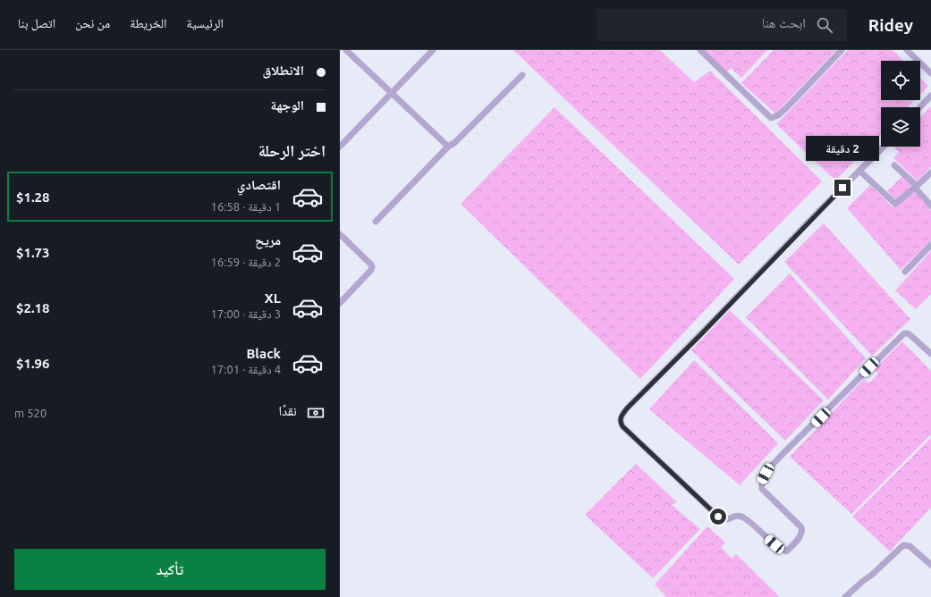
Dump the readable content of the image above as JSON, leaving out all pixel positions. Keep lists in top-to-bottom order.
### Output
{
  "page": {
    "header": "Ridey",
    "search": "ابحث هنا",
    "nav": [
      "الرئيسية",
      "الخريطة",
      "من نحن",
      "اتصل بنا"
    ],
    "banner": ["الانطلاق", "الوجهة"],
    "heading": "اختر الرحلة",
    "bubble": "2 دقيقة",
    "list": [
      {
        "name": "اقتصادي",
        "note": "1 دقيقة · 16:58",
        "value": "$1.28"
      },
      {
        "name": "مريح",
        "note": "2 دقيقة · 16:59",
        "value": "$1.73"
      },
      {
        "name": "XL",
        "note": "3 دقيقة · 17:00",
        "value": "$2.18"
      },
      {
        "name": "Black",
        "note": "4 دقيقة · 17:01",
        "value": "$1.96"
      }
    ],
    "pay": ["نقدًا", "520 m"],
    "buttons": "تأكيد"
  }
}
